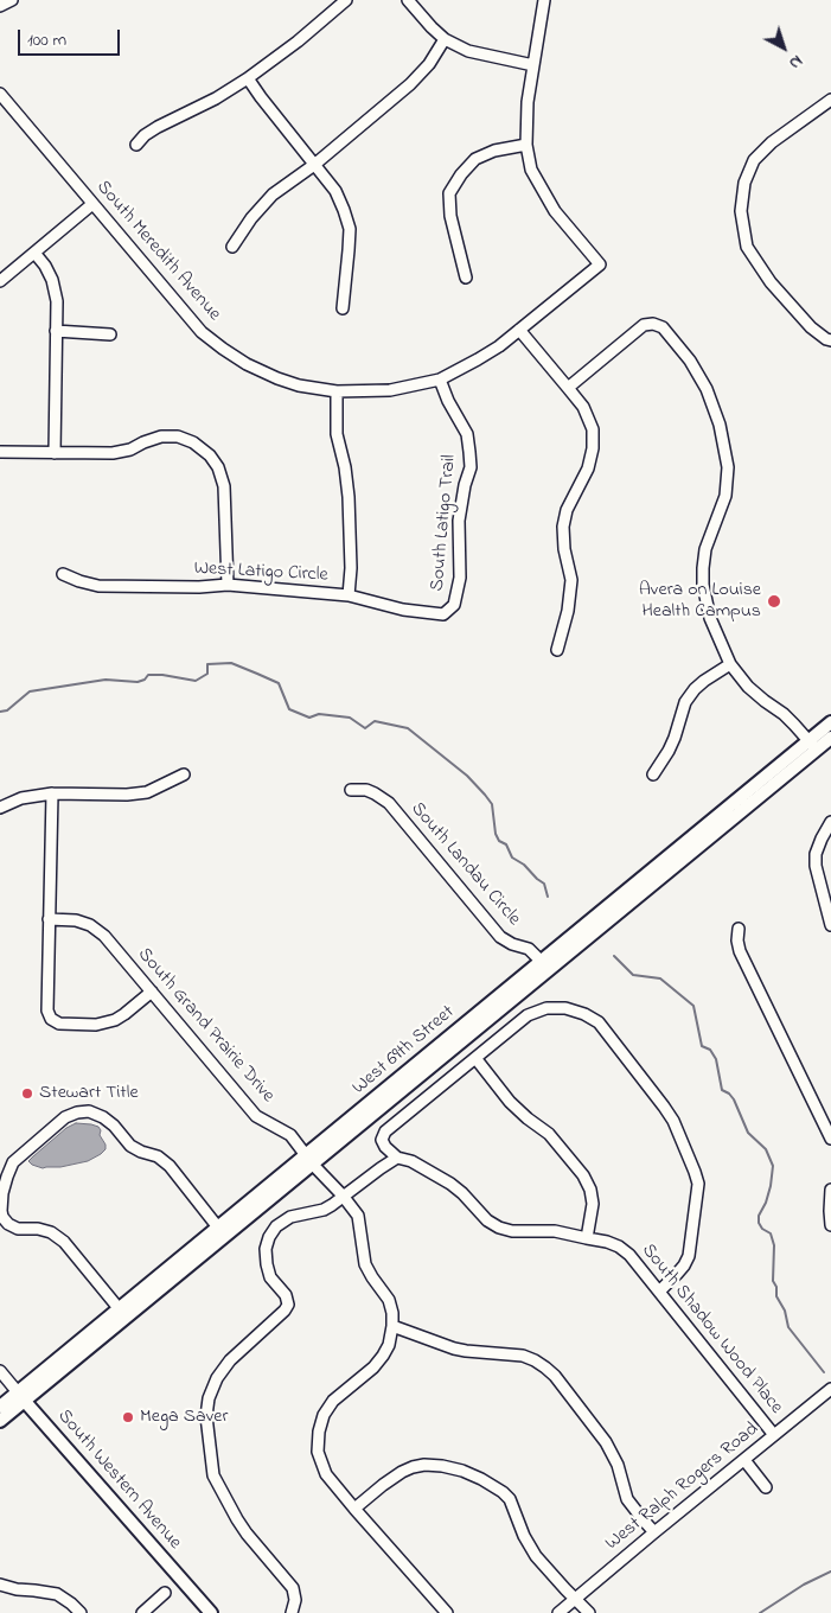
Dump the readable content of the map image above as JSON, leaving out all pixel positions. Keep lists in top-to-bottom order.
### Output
{
  "streets": {
    "main road": ["West 69th Street", "South Western Avenue"],
    "street": [
      "South Meredith Avenue",
      "South Latigo Trail",
      "West Latigo Circle",
      "South Landau Circle",
      "South Grand Prairie Drive",
      "South Shadow Wood Place",
      "West Ralph Rogers Road"
    ]
  },
  "crossings": [
    ["South Meredith Avenue", "South Latigo Trail"],
    ["South Latigo Trail", "West Latigo Circle"],
    ["South Landau Circle", "West 69th Street"],
    ["South Grand Prairie Drive", "West 69th Street"],
    ["West 69th Street", "South Western Avenue"],
    ["South Shadow Wood Place", "West Ralph Rogers Road"]
  ],
  "places": ["Avera on Louise Health Campus", "Stewart Title", "Mega Saver"],
  "scale_bar": "100 m",
  "north": "bottom right"
}
